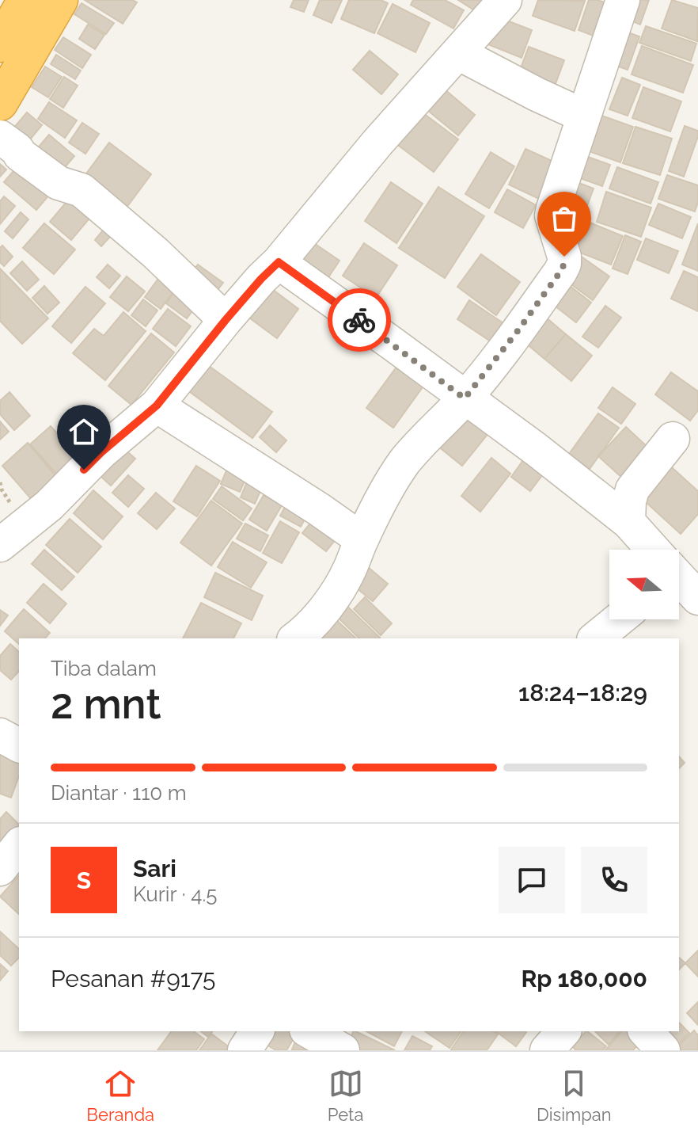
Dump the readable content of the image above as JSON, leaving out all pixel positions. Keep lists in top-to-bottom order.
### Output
{
  "north": "left",
  "page": {
    "heading": ["2 mnt", "Tiba dalam", "18:24–18:29"],
    "panel": [
      "Sari",
      "Kurir · 4.5",
      "Pesanan #9175",
      "Rp 180,000"
    ],
    "bar": "Diantar · 110 m",
    "round": "S",
    "tabs": ["Beranda", "Peta", "Disimpan"]
  }
}
